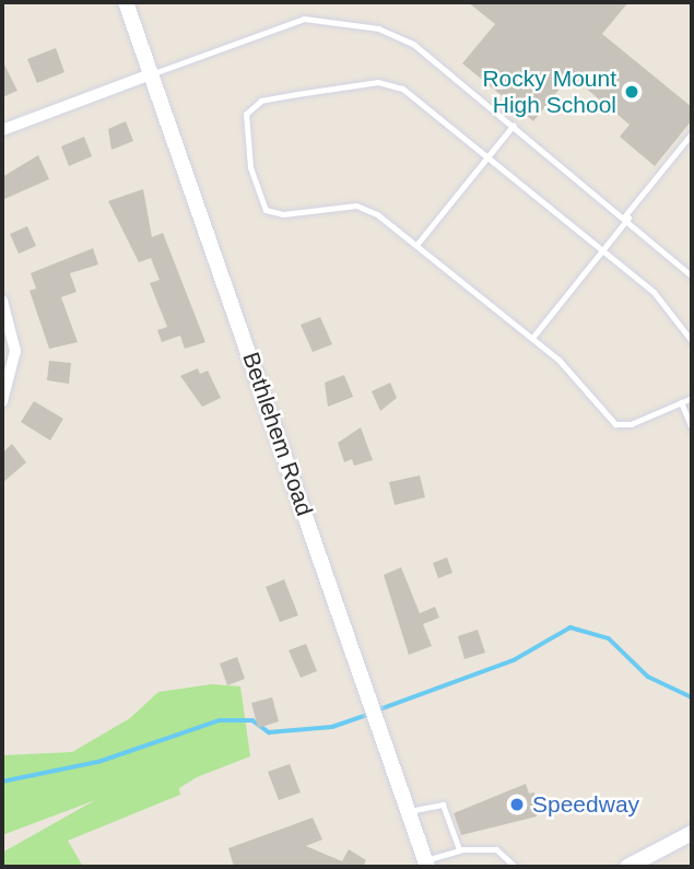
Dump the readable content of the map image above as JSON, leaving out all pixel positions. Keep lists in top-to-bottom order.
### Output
{
  "streets": {
    "main road": ["Bethlehem Road"]
  },
  "places": ["Rocky Mount High School", "Speedway"]
}
